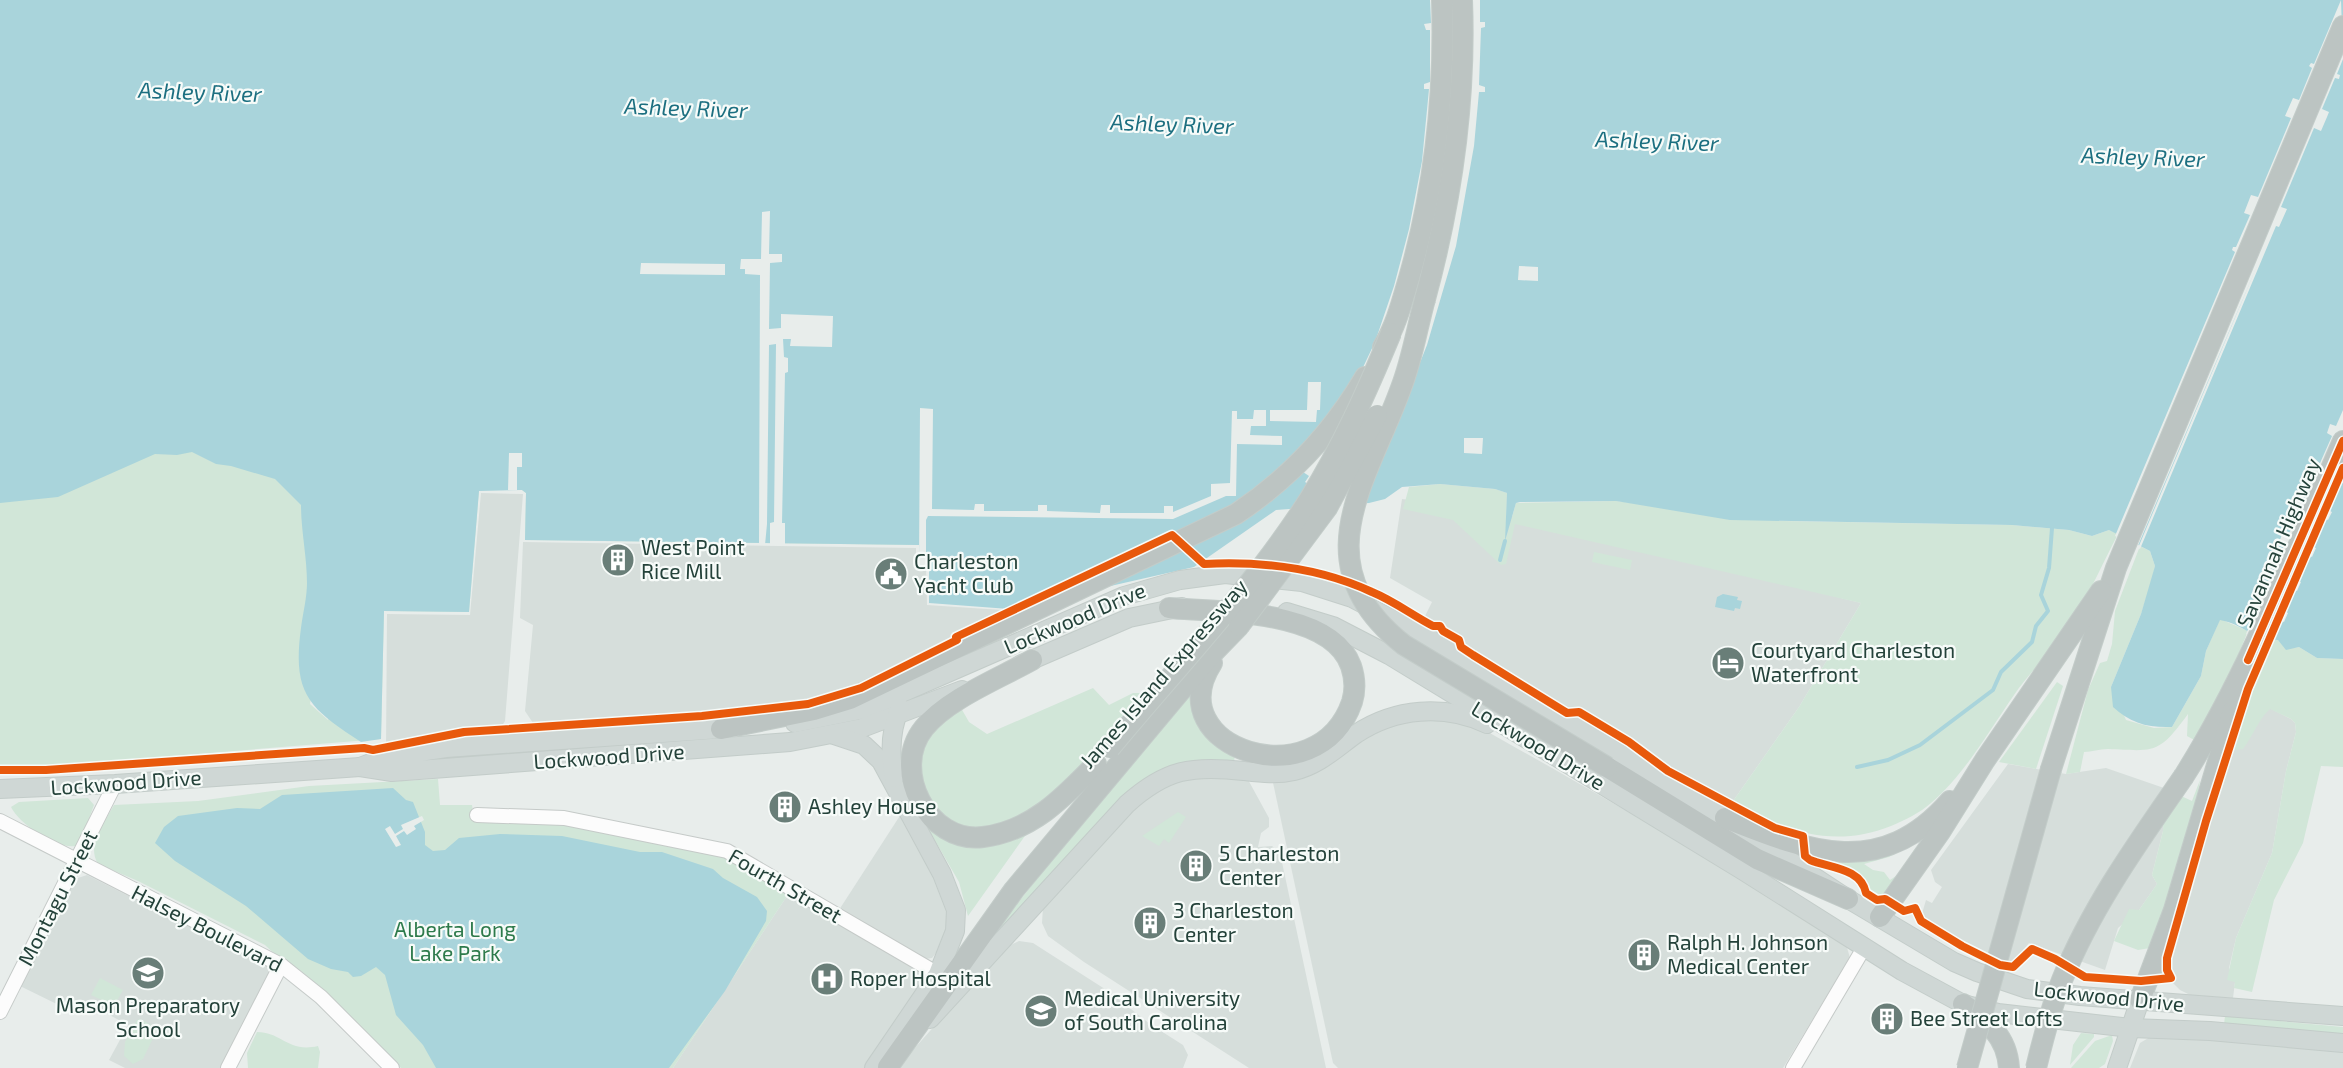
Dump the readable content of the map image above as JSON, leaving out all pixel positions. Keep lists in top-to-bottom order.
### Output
{
  "streets": {
    "highway": ["Savannah Highway", "James Island Expressway"],
    "main road": ["Lockwood Drive"],
    "street": ["Fourth Street", "Montagu Street", "Halsey Boulevard"]
  },
  "crossings": [
    ["Lockwood Drive", "Montagu Street"],
    ["James Island Expressway", "Fourth Street"],
    ["Montagu Street", "Halsey Boulevard"]
  ],
  "water": ["Ashley River"],
  "parks": ["Alberta Long Lake Park"],
  "places": {
    "building": [
      "West Point Rice Mill",
      "Ashley House",
      "5 Charleston Center",
      "3 Charleston Center",
      "Ralph H. Johnson Medical Center",
      "Bee Street Lofts"
    ],
    "public building": ["Charleston Yacht Club"],
    "hotel": ["Courtyard Charleston Waterfront"],
    "school or university": ["Mason Preparatory School", "Medical University of South Carolina"],
    "hospital": ["Roper Hospital"]
  }
}
